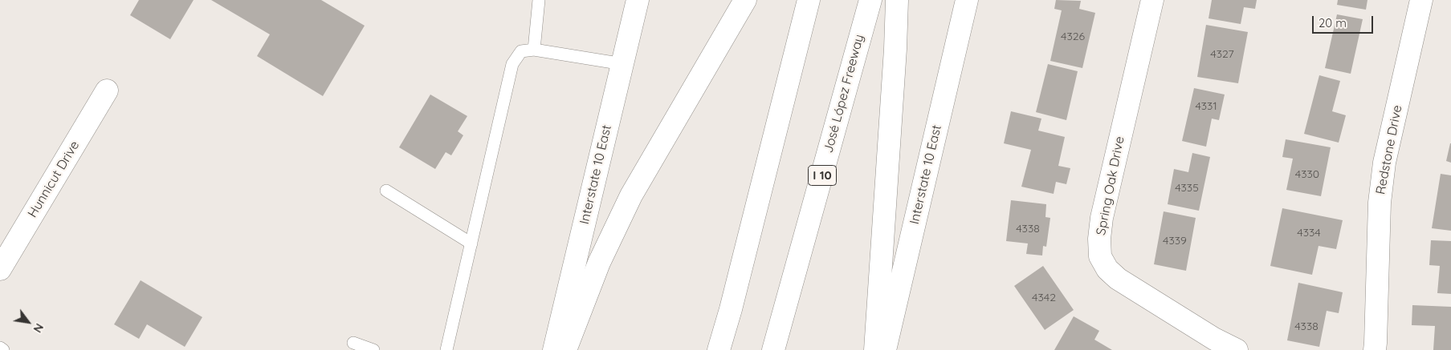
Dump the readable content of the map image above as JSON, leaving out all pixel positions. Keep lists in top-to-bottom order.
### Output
{
  "streets": {
    "main road": [
      "José López Freeway",
      "Redstone Drive",
      "Interstate 10 East",
      "I 10",
      "Hunnicut Drive",
      "Spring Oak Drive"
    ]
  },
  "house_numbers": [
    "4326",
    "4327",
    "4331",
    "4330",
    "4335",
    "4338",
    "4334",
    "4339",
    "4342",
    "4338"
  ],
  "scale_bar": "20 m",
  "north": "bottom right"
}
